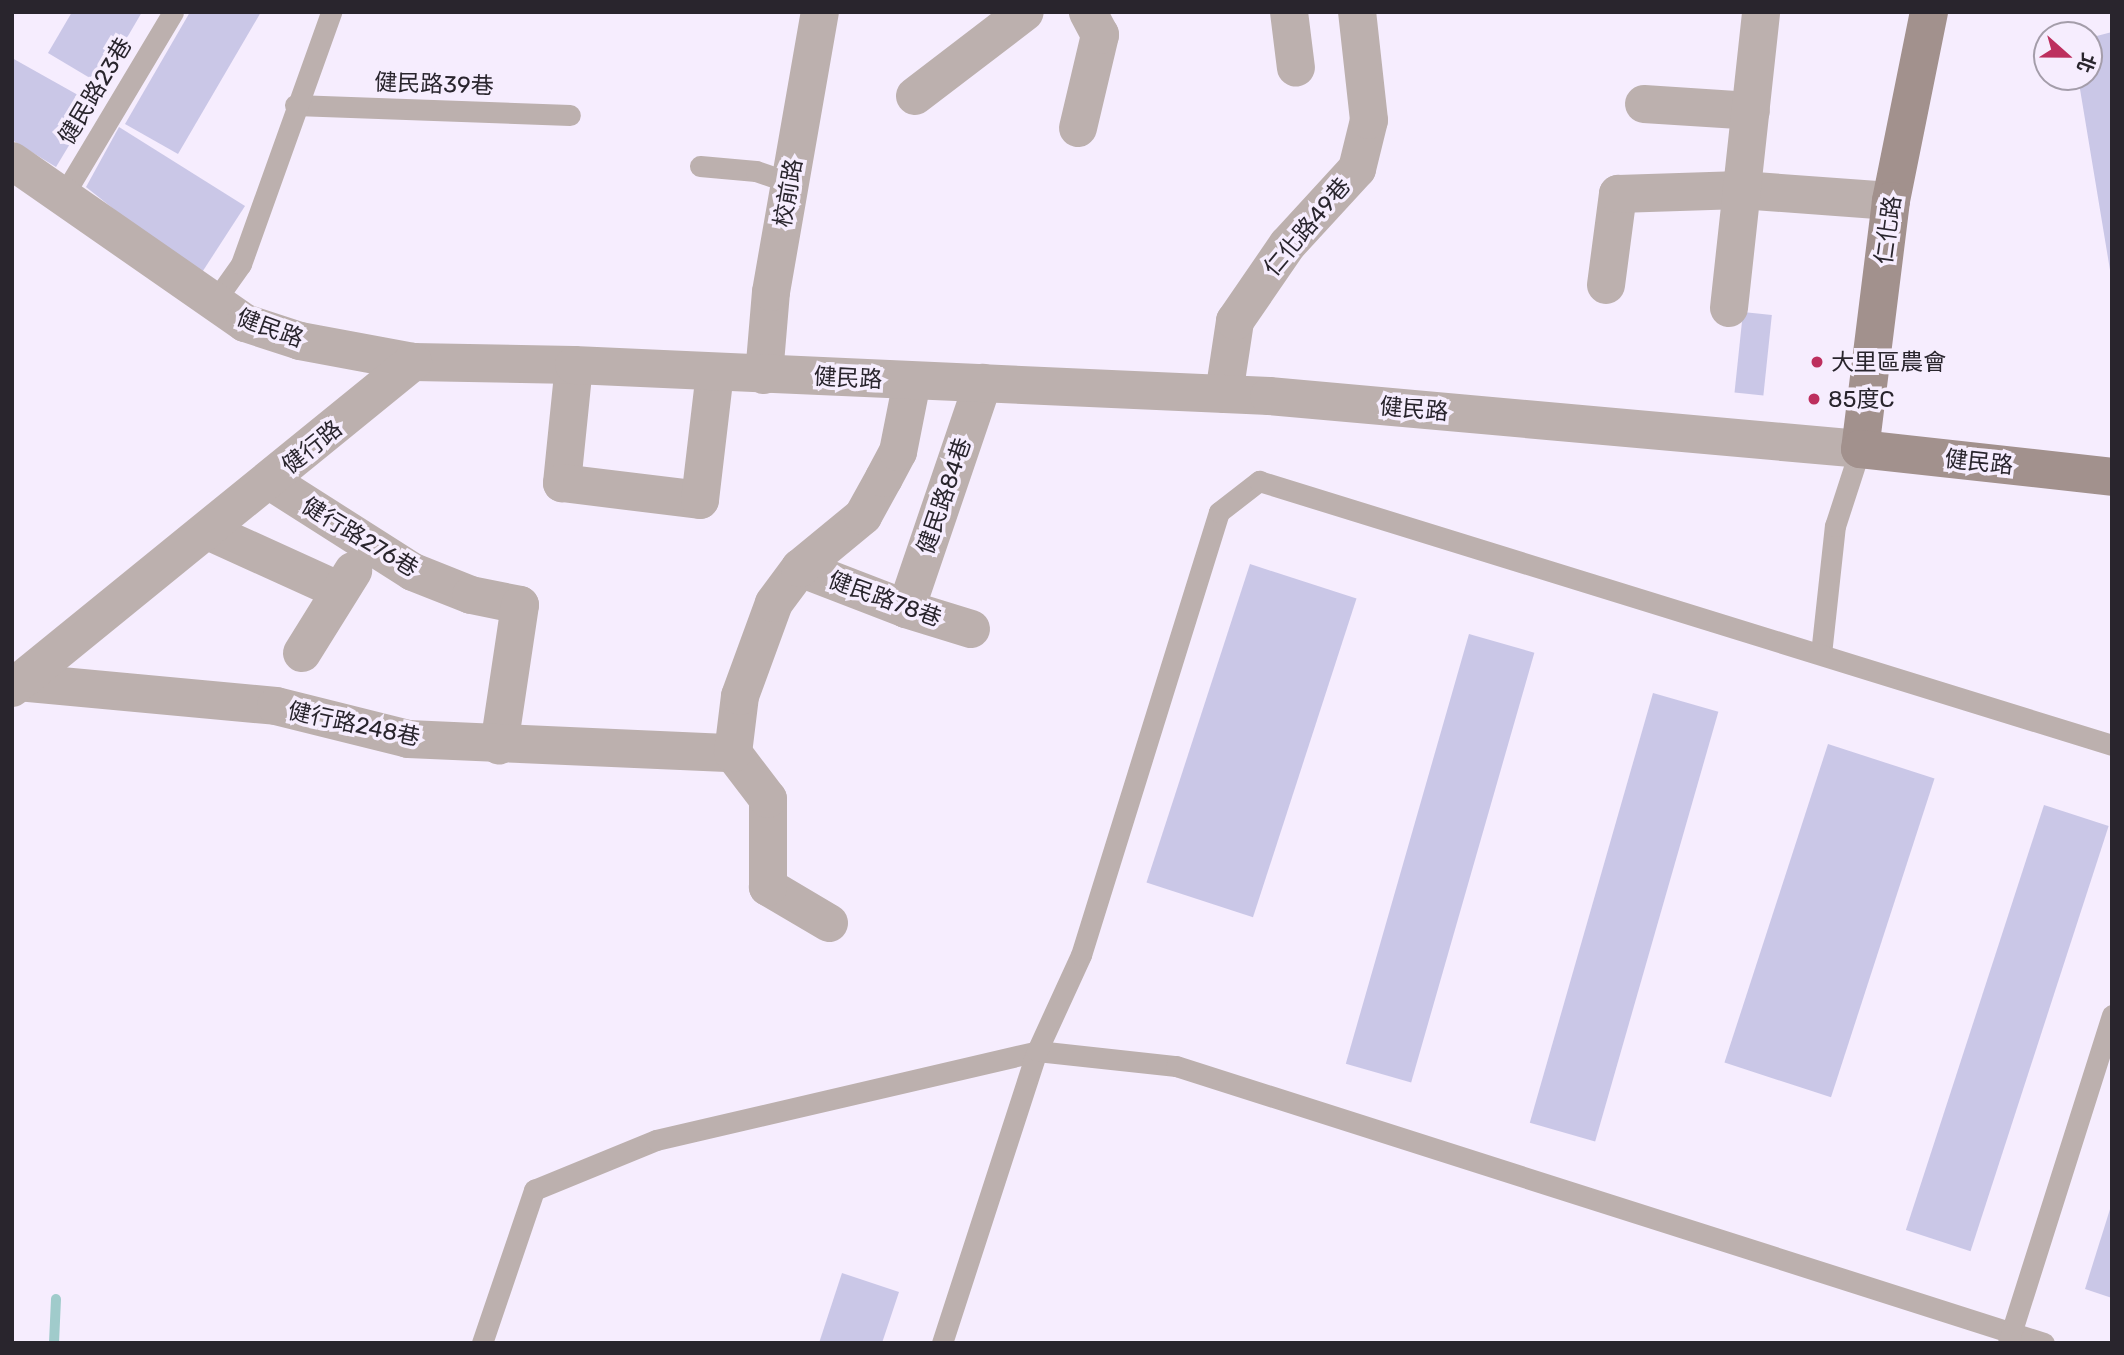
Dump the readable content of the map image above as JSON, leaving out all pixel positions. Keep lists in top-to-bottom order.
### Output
{
  "streets": {
    "main road": ["仁化路", "健民路"],
    "street": [
      "校前路",
      "仁化路49巷",
      "健行路",
      "健民路84巷",
      "健行路276巷",
      "健民路78巷",
      "健行路248巷"
    ],
    "lane": ["健民路39巷", "健民路23巷"]
  },
  "crossings": [
    ["健民路23巷", "健民路"],
    ["校前路", "健民路"],
    ["仁化路49巷", "健民路"],
    ["仁化路", "健民路"],
    ["健民路", "健行路"],
    ["健民路", "健民路84巷"],
    ["健民路", "健民路78巷"],
    ["健行路", "健行路276巷"],
    ["健行路", "健行路248巷"],
    ["健民路84巷", "健民路78巷"],
    ["健行路276巷", "健行路248巷"],
    ["健民路78巷", "健行路248巷"]
  ],
  "places": ["大里區農會", "85度C"],
  "north": "right"
}
